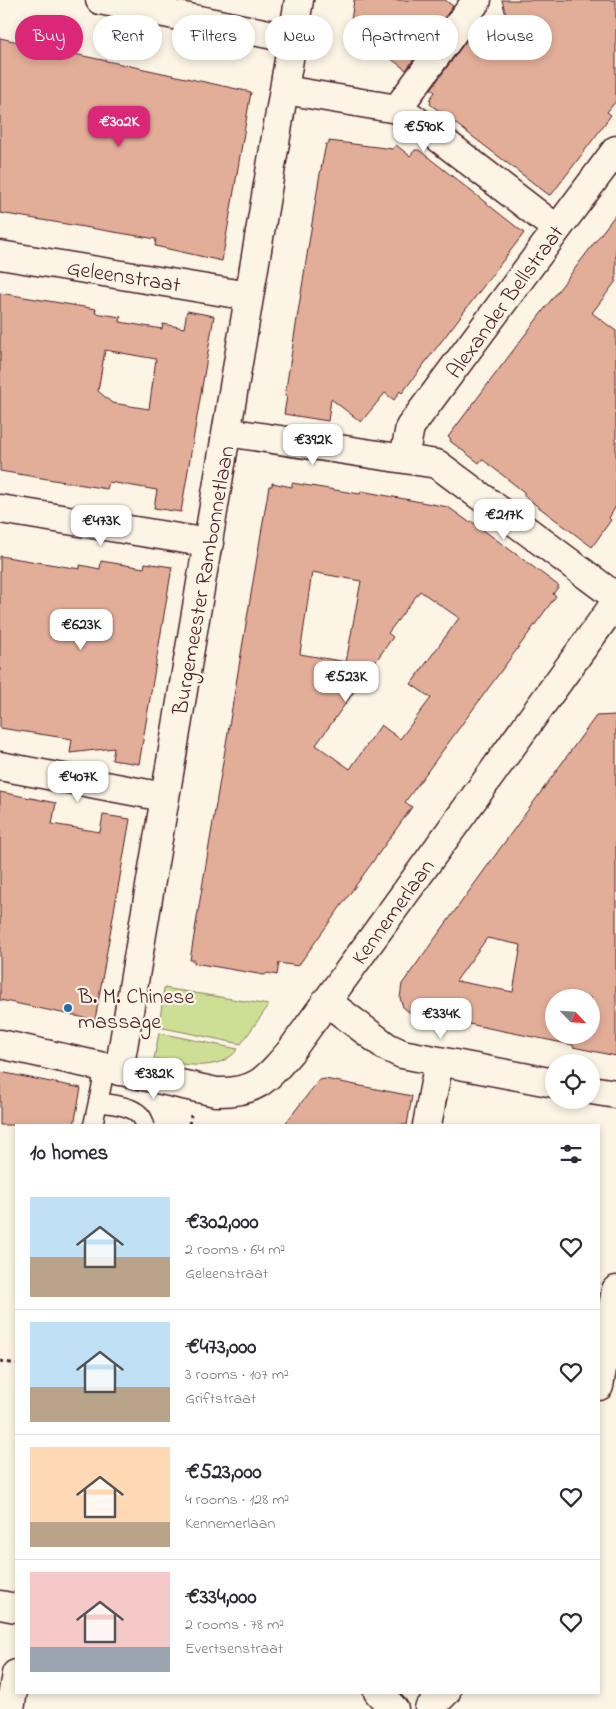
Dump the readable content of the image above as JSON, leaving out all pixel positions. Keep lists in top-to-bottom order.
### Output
{
  "streets": {
    "street": [
      "Geleenstraat",
      "Alexander Bellstraat",
      "Burgemeester Rambonnetlaan",
      "Kennemerlaan"
    ]
  },
  "crossings": [
    ["Geleenstraat", "Burgemeester Rambonnetlaan"],
    ["Burgemeester Rambonnetlaan", "Kennemerlaan"]
  ],
  "places": ["B. M. Chinese massage"],
  "north": "bottom right",
  "page": {
    "chip": [
      "Buy",
      "Rent",
      "Filters",
      "New",
      "Apartment",
      "House"
    ],
    "price": [
      "€302K",
      "€590K",
      "€392K",
      "€217K",
      "€473K",
      "€623K",
      "€523K",
      "€407K",
      "€334K",
      "€382K"
    ],
    "heading": "10 homes",
    "list": [
      {
        "name": "€302,000",
        "note": "2 rooms · 64 m² · Geleenstraat"
      },
      {
        "name": "€473,000",
        "note": "3 rooms · 107 m² · Griftstraat"
      },
      {
        "name": "€523,000",
        "note": "4 rooms · 128 m² · Kennemerlaan"
      },
      {
        "name": "€334,000",
        "note": "2 rooms · 78 m² · Evertsenstraat"
      }
    ]
  }
}
